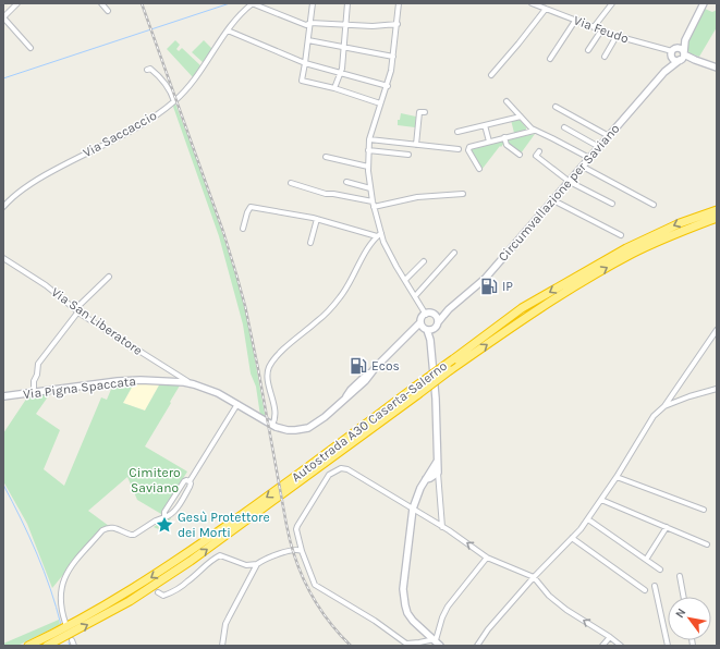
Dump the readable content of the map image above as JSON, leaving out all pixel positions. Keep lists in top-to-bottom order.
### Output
{
  "streets": {
    "highway": ["Autostrada A30 Caserta-Salerno"],
    "main road": ["Circumvallazione per Saviano", "Via Pigna Spaccata"],
    "street": ["Via Feudo", "Via Saccaccio", "Via San Liberatore"]
  },
  "crossings": [
    ["Via Feudo", "Circumvallazione per Saviano"],
    ["Via San Liberatore", "Via Pigna Spaccata"]
  ],
  "parks": ["Cimitero Saviano"],
  "places": {
    "fuel station": ["IP", "Ecos"],
    "place": ["Gesù Protettore dei Morti"]
  },
  "north": "top left"
}
